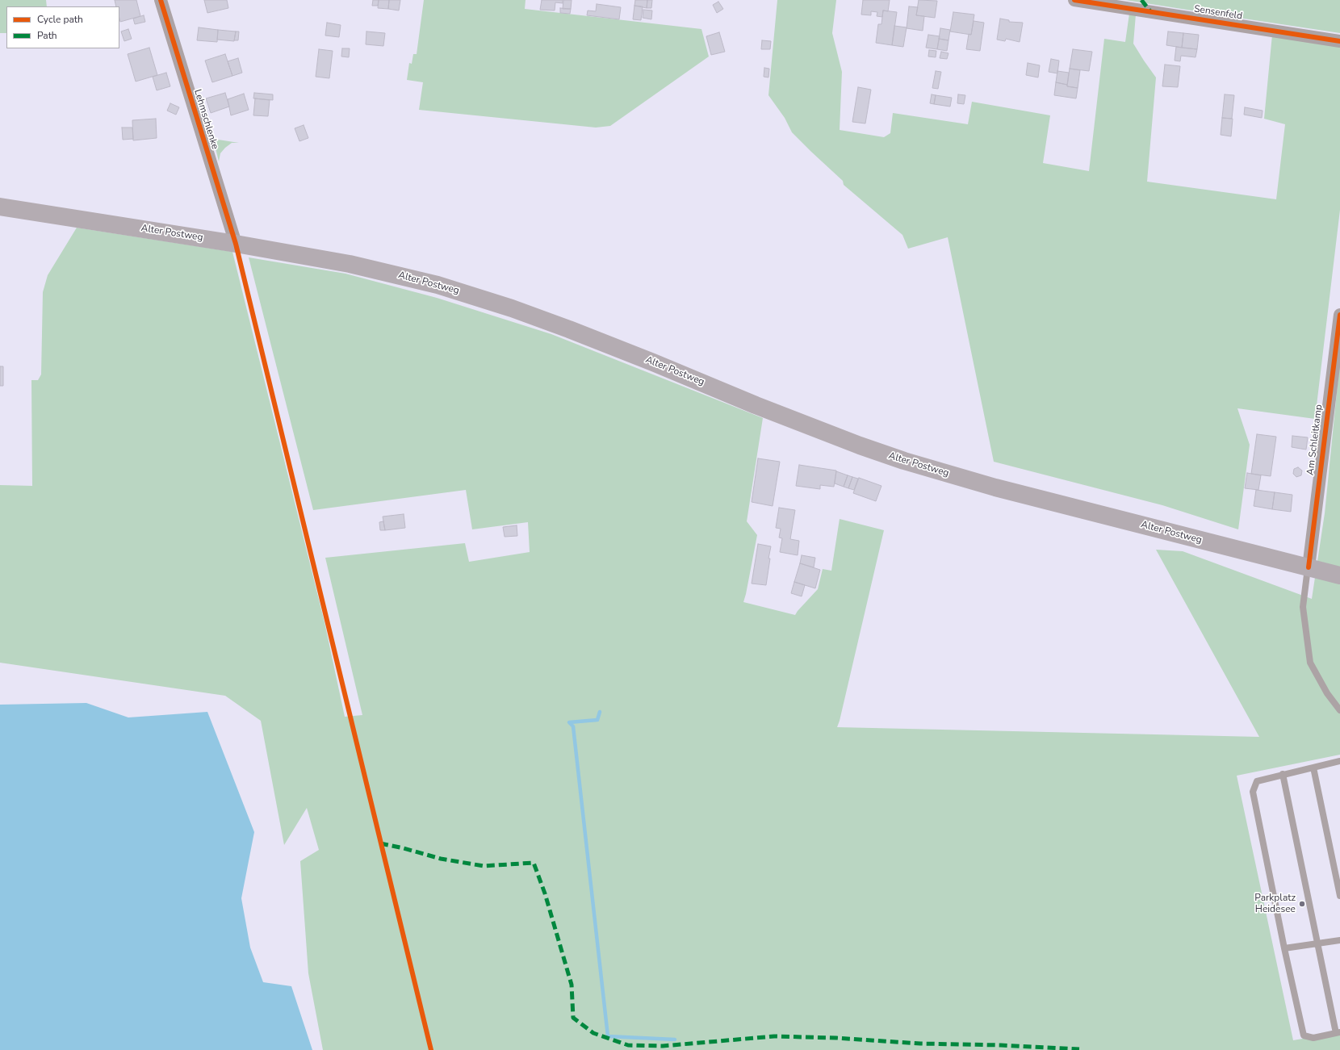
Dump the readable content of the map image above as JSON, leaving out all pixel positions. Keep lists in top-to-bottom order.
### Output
{
  "streets": {
    "main road": ["Alter Postweg"],
    "street": ["Sensenfeld", "Lehmschlenke", "Am Schleitkamp"]
  },
  "crossings": [
    ["Lehmschlenke", "Alter Postweg"],
    ["Alter Postweg", "Am Schleitkamp"]
  ],
  "places": ["Parkplatz Heidesee"],
  "legend": ["Cycle path", "Path"]
}
